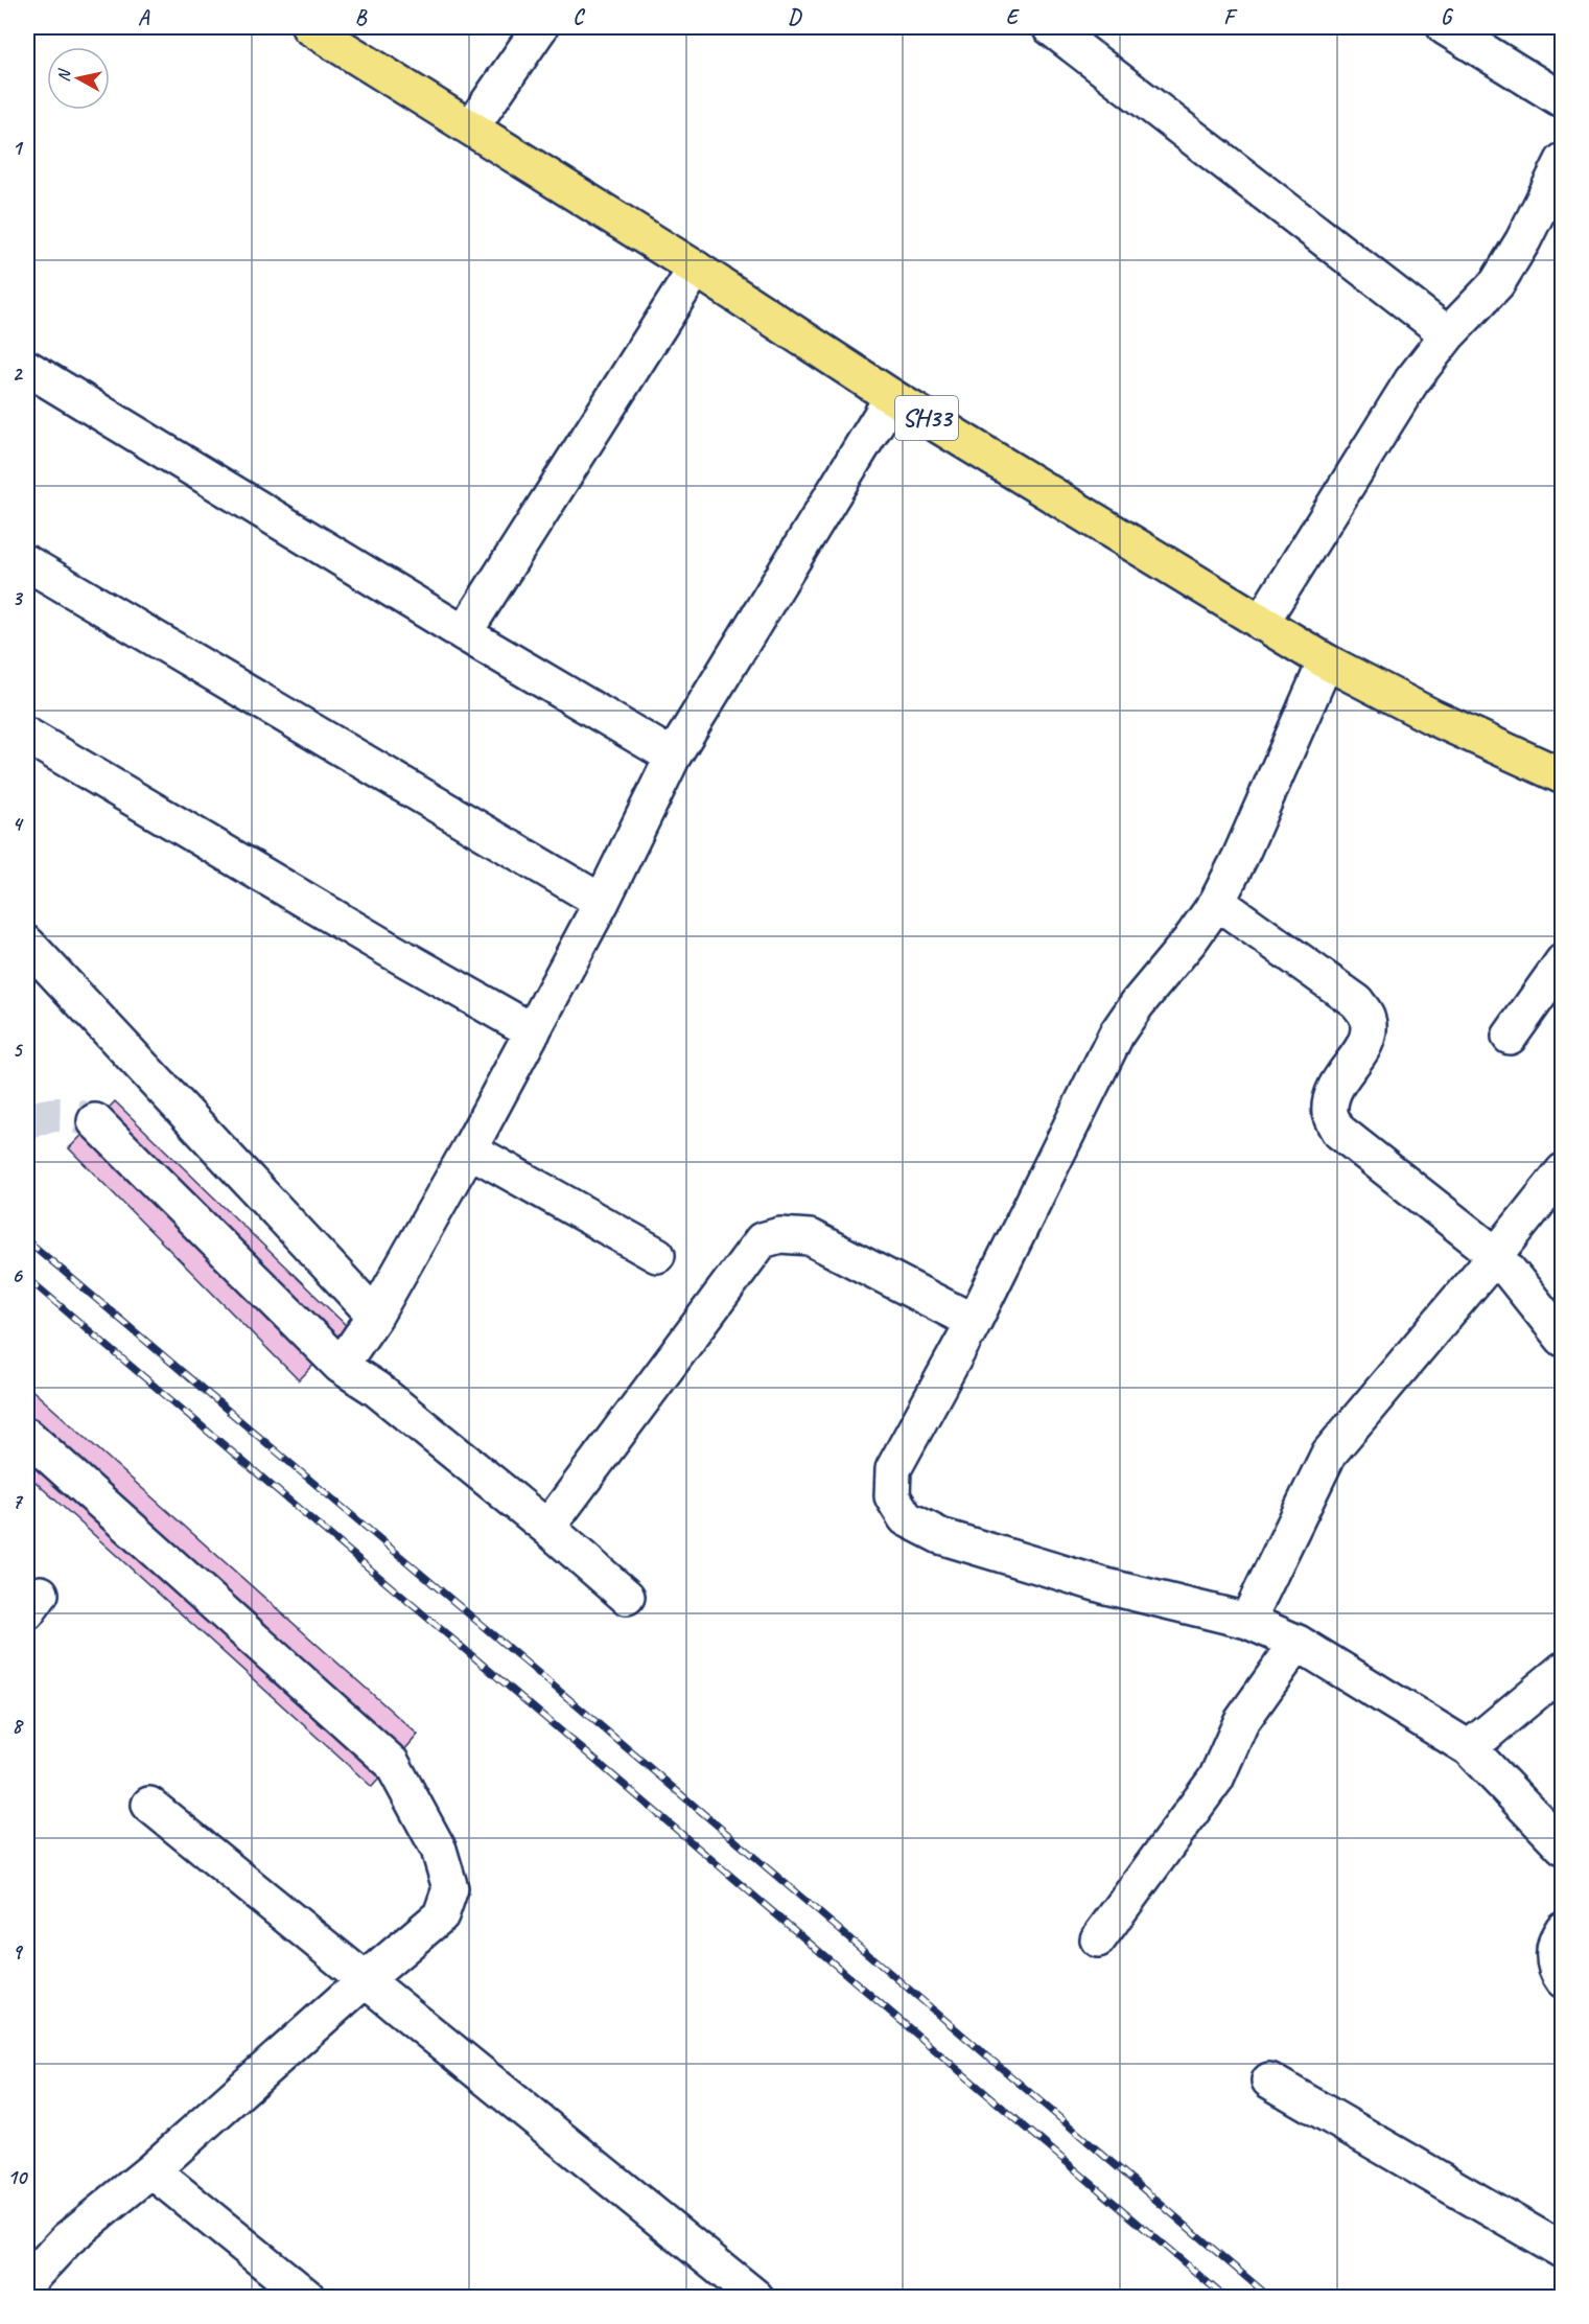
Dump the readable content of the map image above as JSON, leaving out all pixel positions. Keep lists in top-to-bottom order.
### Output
{
  "streets": {
    "main road": ["SH33"]
  },
  "north": "left",
  "grid": {
    "columns": [
      "A",
      "B",
      "C",
      "D",
      "E",
      "F",
      "G"
    ],
    "rows": [
      "1",
      "2",
      "3",
      "4",
      "5",
      "6",
      "7",
      "8",
      "9",
      "10"
    ]
  }
}
